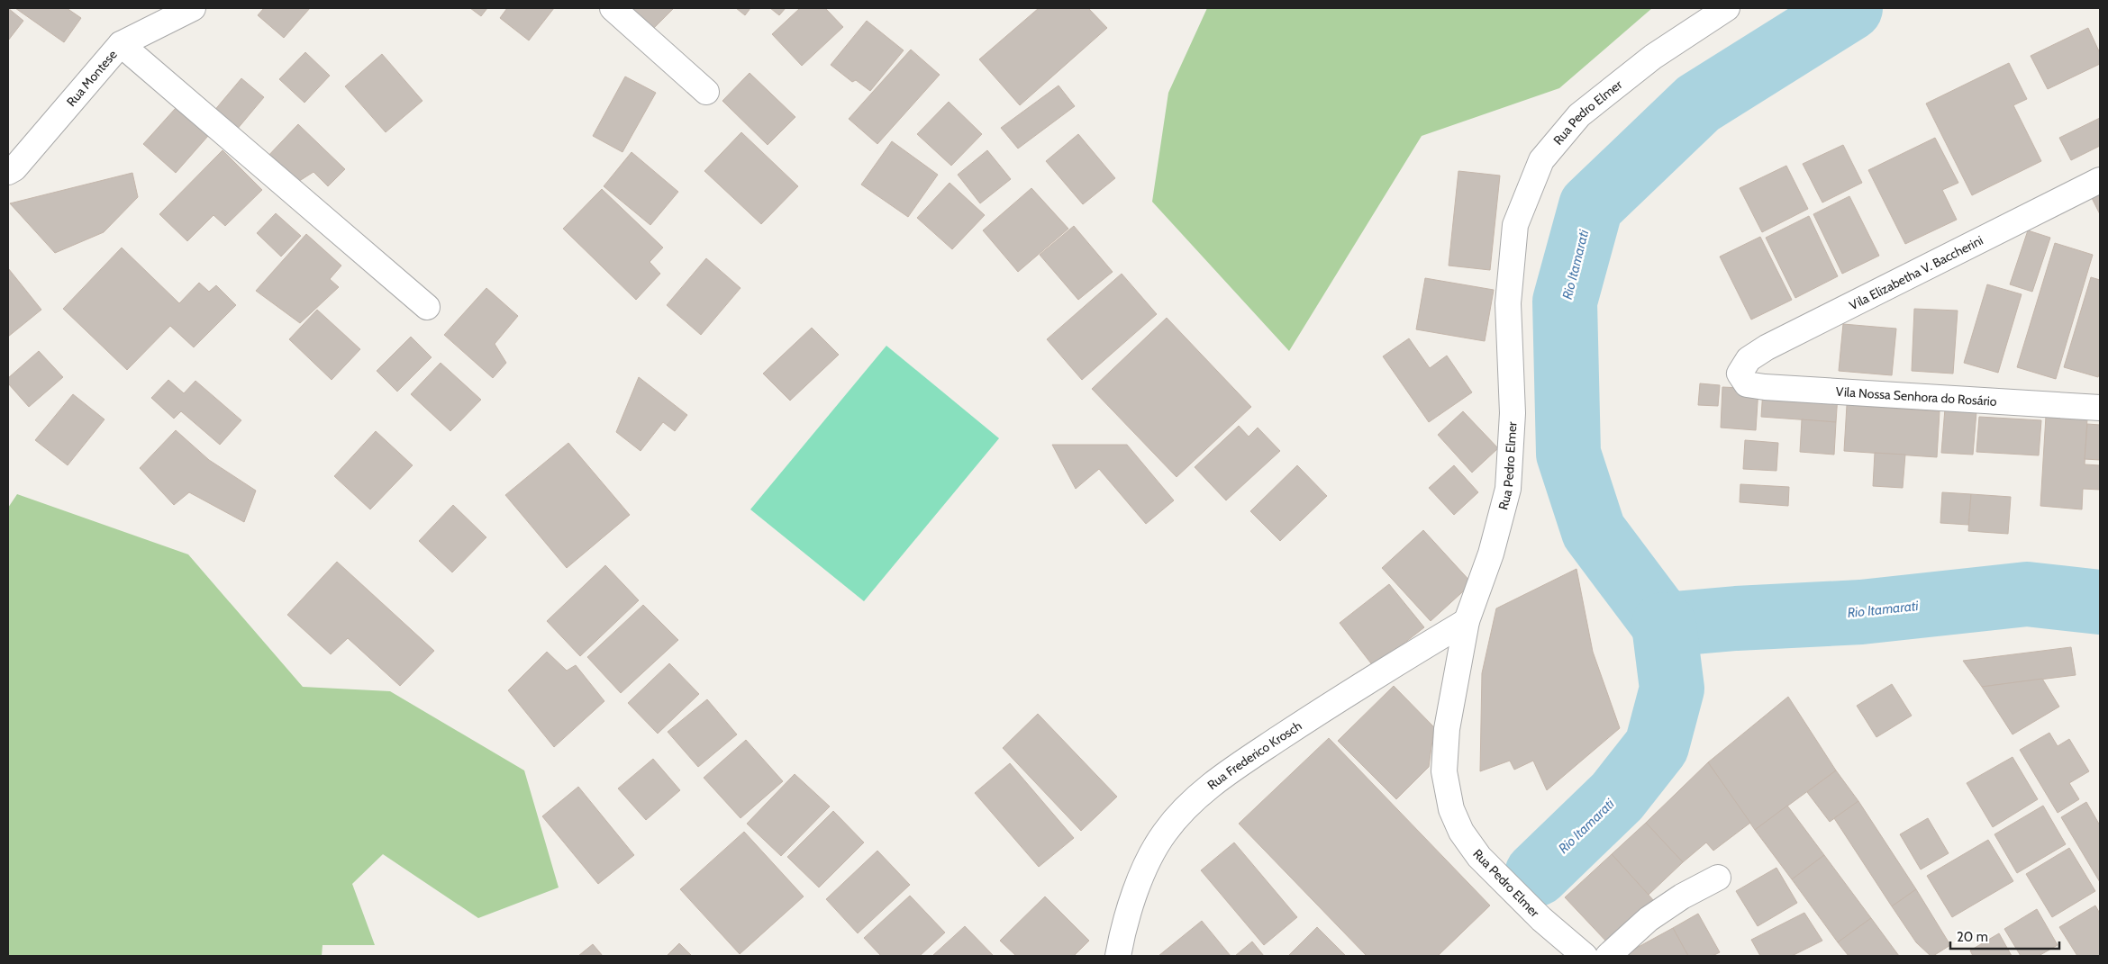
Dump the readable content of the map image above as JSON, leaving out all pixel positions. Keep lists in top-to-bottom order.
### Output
{
  "streets": {
    "street": [
      "Rua Montese",
      "Rua Pedro Elmer",
      "Vila Elizabetha V. Baccherini",
      "Vila Nossa Senhora do Rosário",
      "Rua Frederico Krosch"
    ]
  },
  "crossings": [
    ["Rua Pedro Elmer", "Rua Frederico Krosch"],
    ["Vila Elizabetha V. Baccherini", "Vila Nossa Senhora do Rosário"]
  ],
  "water": ["Rio Itamarati"],
  "scale_bar": "20 m"
}
